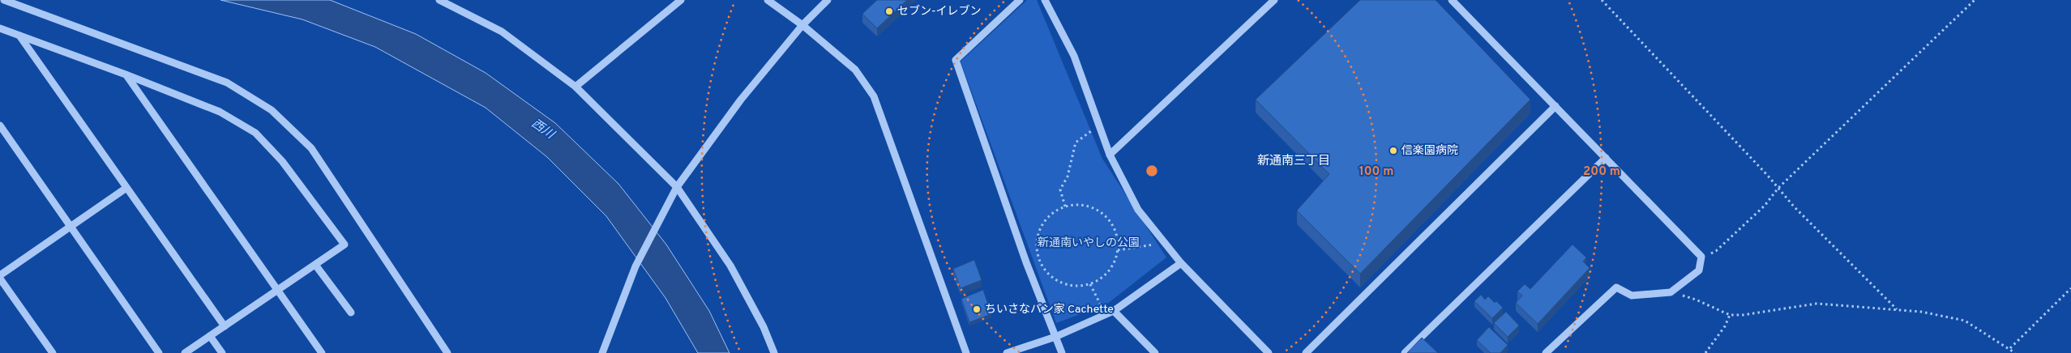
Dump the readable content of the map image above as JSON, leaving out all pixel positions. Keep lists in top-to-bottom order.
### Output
{
  "districts": ["新通南三丁目"],
  "water": ["西川"],
  "parks": ["新通南いやしの公園"],
  "places": ["セブン-イレブン", "信楽園病院", "ちいさなパン家 Cachette"],
  "rings": ["100 m", "200 m"]
}
